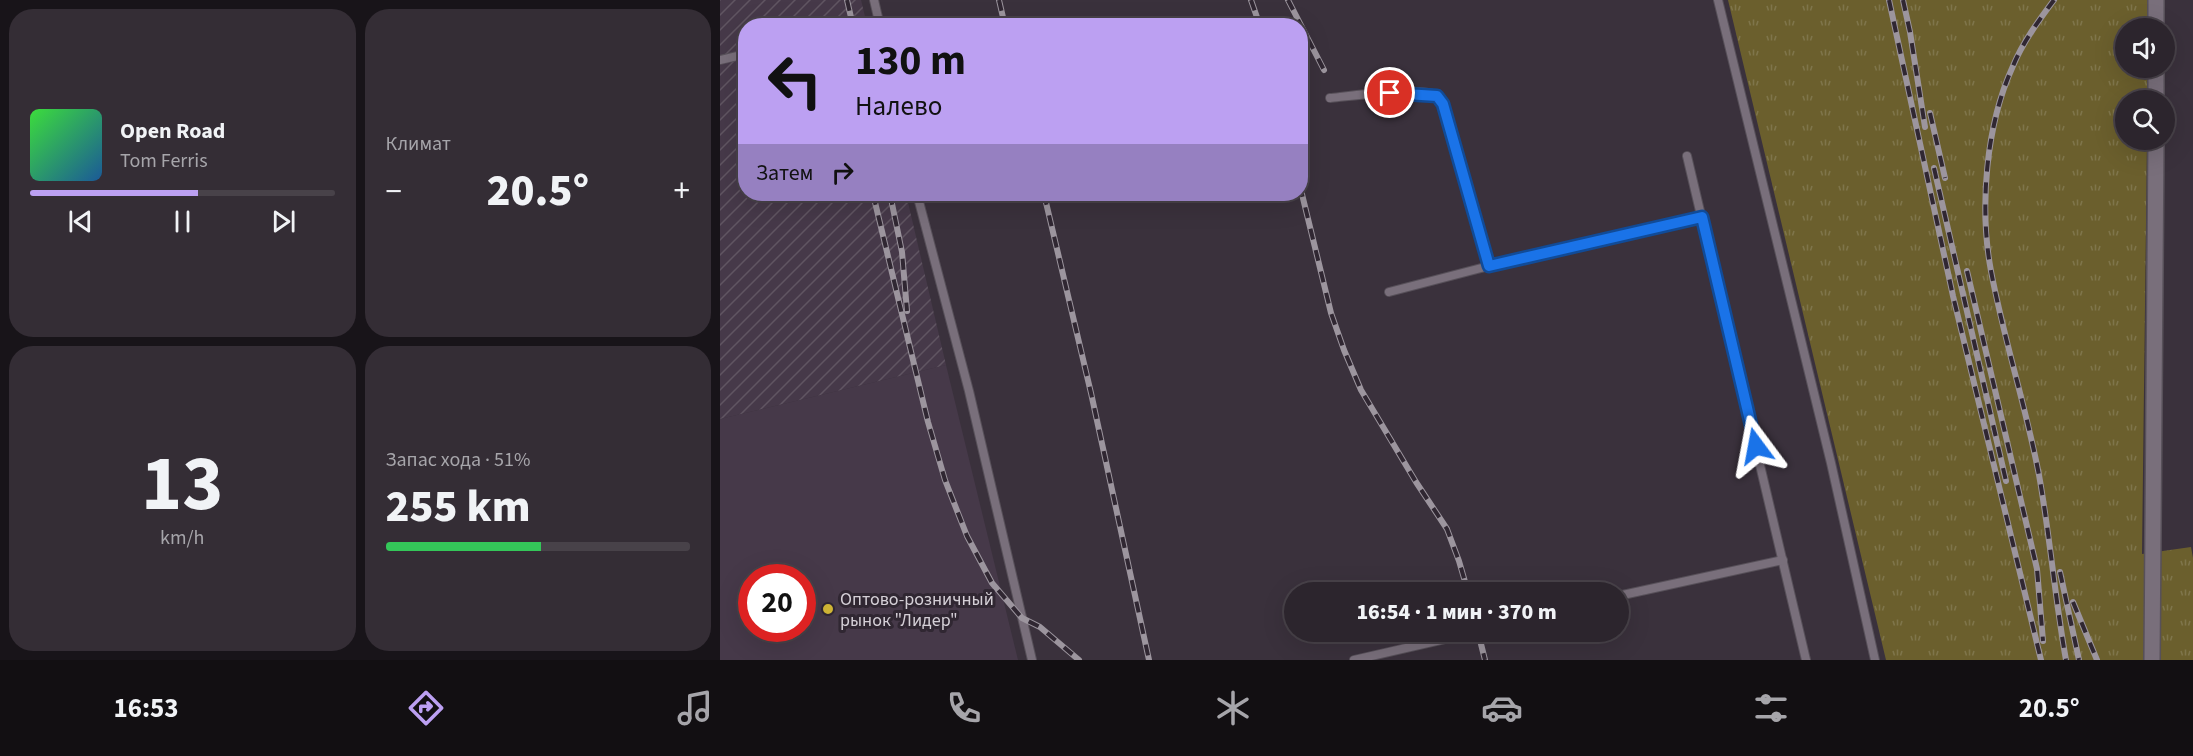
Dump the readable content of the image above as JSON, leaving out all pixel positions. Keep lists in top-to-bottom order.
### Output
{
  "places": ["Оптово-розничный рынок \"Лидер\""],
  "page": {
    "tile": [
      "Климат",
      ["13", "km/h"],
      ["Запас хода · 51%", "255 km"]
    ],
    "turn": ["130 m", "Налево"],
    "song": ["Open Road", "Tom Ferris"],
    "then": "Затем",
    "heat": ["−", "20.5°", "+"],
    "limit": "20",
    "trip": "16:54 · 1 мин · 370 m",
    "tabs": ["16:53", "20.5°"]
  }
}
